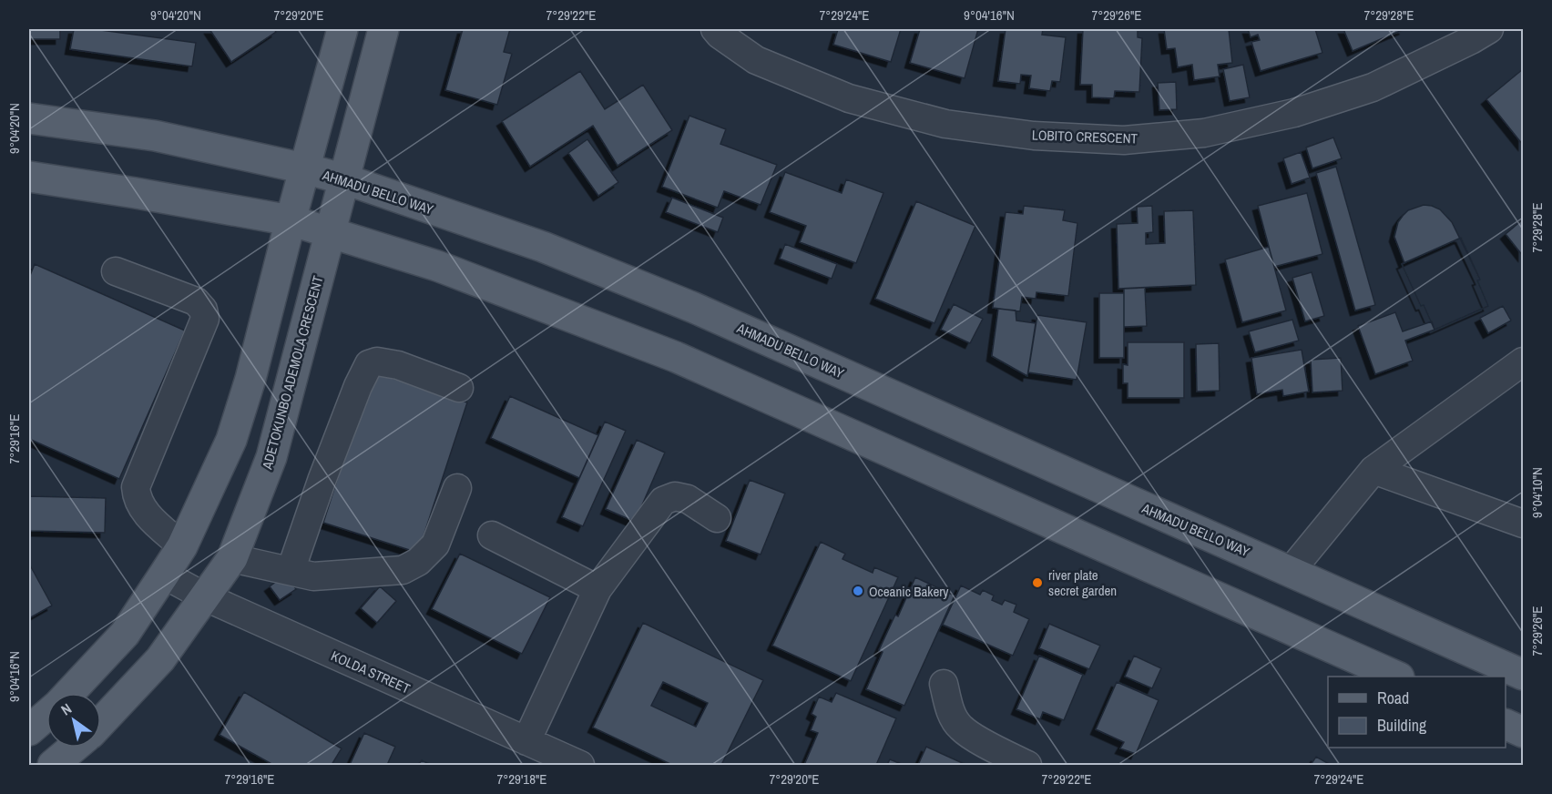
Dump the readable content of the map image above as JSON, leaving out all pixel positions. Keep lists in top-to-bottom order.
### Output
{
  "streets": {
    "main road": ["AHMADU BELLO WAY", "ADETOKUNBO ADEMOLA CRESCENT"],
    "street": ["LOBITO CRESCENT", "KOLDA STREET"]
  },
  "crossings": [
    ["AHMADU BELLO WAY", "ADETOKUNBO ADEMOLA CRESCENT"],
    ["ADETOKUNBO ADEMOLA CRESCENT", "KOLDA STREET"]
  ],
  "places": ["river plate secret garden", "Oceanic Bakery"],
  "legend": ["Road", "Building"],
  "north": "top left",
  "coordinates": [
    "9°04'20\"N",
    "7°29'20\"E",
    "7°29'22\"E",
    "7°29'24\"E",
    "9°04'16\"N",
    "7°29'26\"E",
    "7°29'28\"E",
    "7°29'16\"E",
    "9°04'10\"N",
    "7°29'18\"E"
  ]
}
